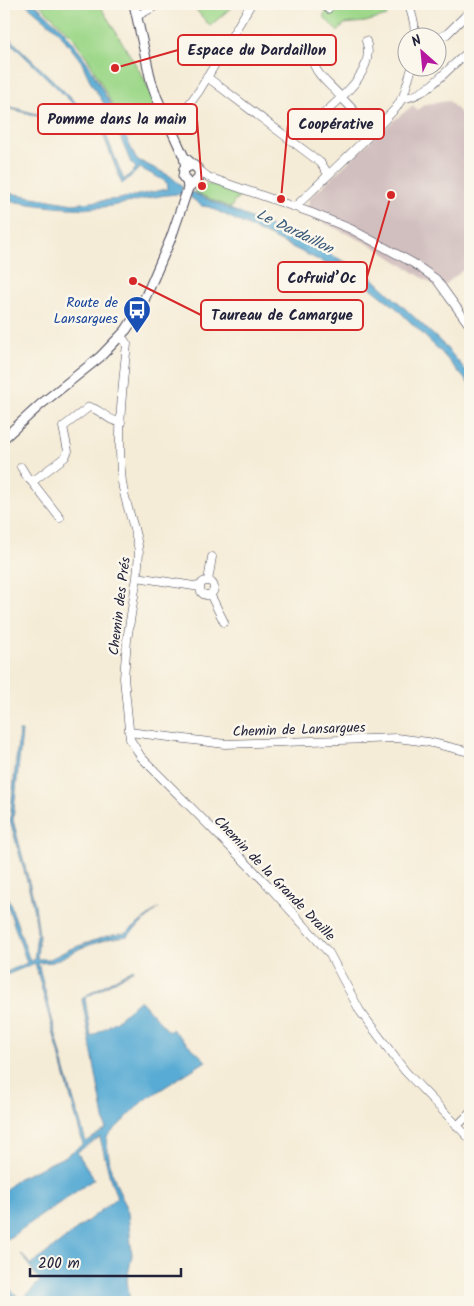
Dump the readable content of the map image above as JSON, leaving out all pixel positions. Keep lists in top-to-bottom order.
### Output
{
  "streets": {
    "street": ["Chemin des Prés", "Chemin de Lansargues", "Chemin de la Grande Draille"]
  },
  "crossings": [
    ["Chemin des Prés", "Chemin de Lansargues"],
    ["Chemin des Prés", "Chemin de la Grande Draille"],
    ["Chemin de Lansargues", "Chemin de la Grande Draille"]
  ],
  "water": ["Le Dardaillon"],
  "places": {
    "other": [
      "Espace du Dardaillon",
      "Pomme dans la main",
      "Cofruid’Oc",
      "Coopérative",
      "Taureau de Camargue"
    ],
    "bus stop": ["Route de Lansargues"]
  },
  "scale_bar": "200 m",
  "north": "top left"
}
